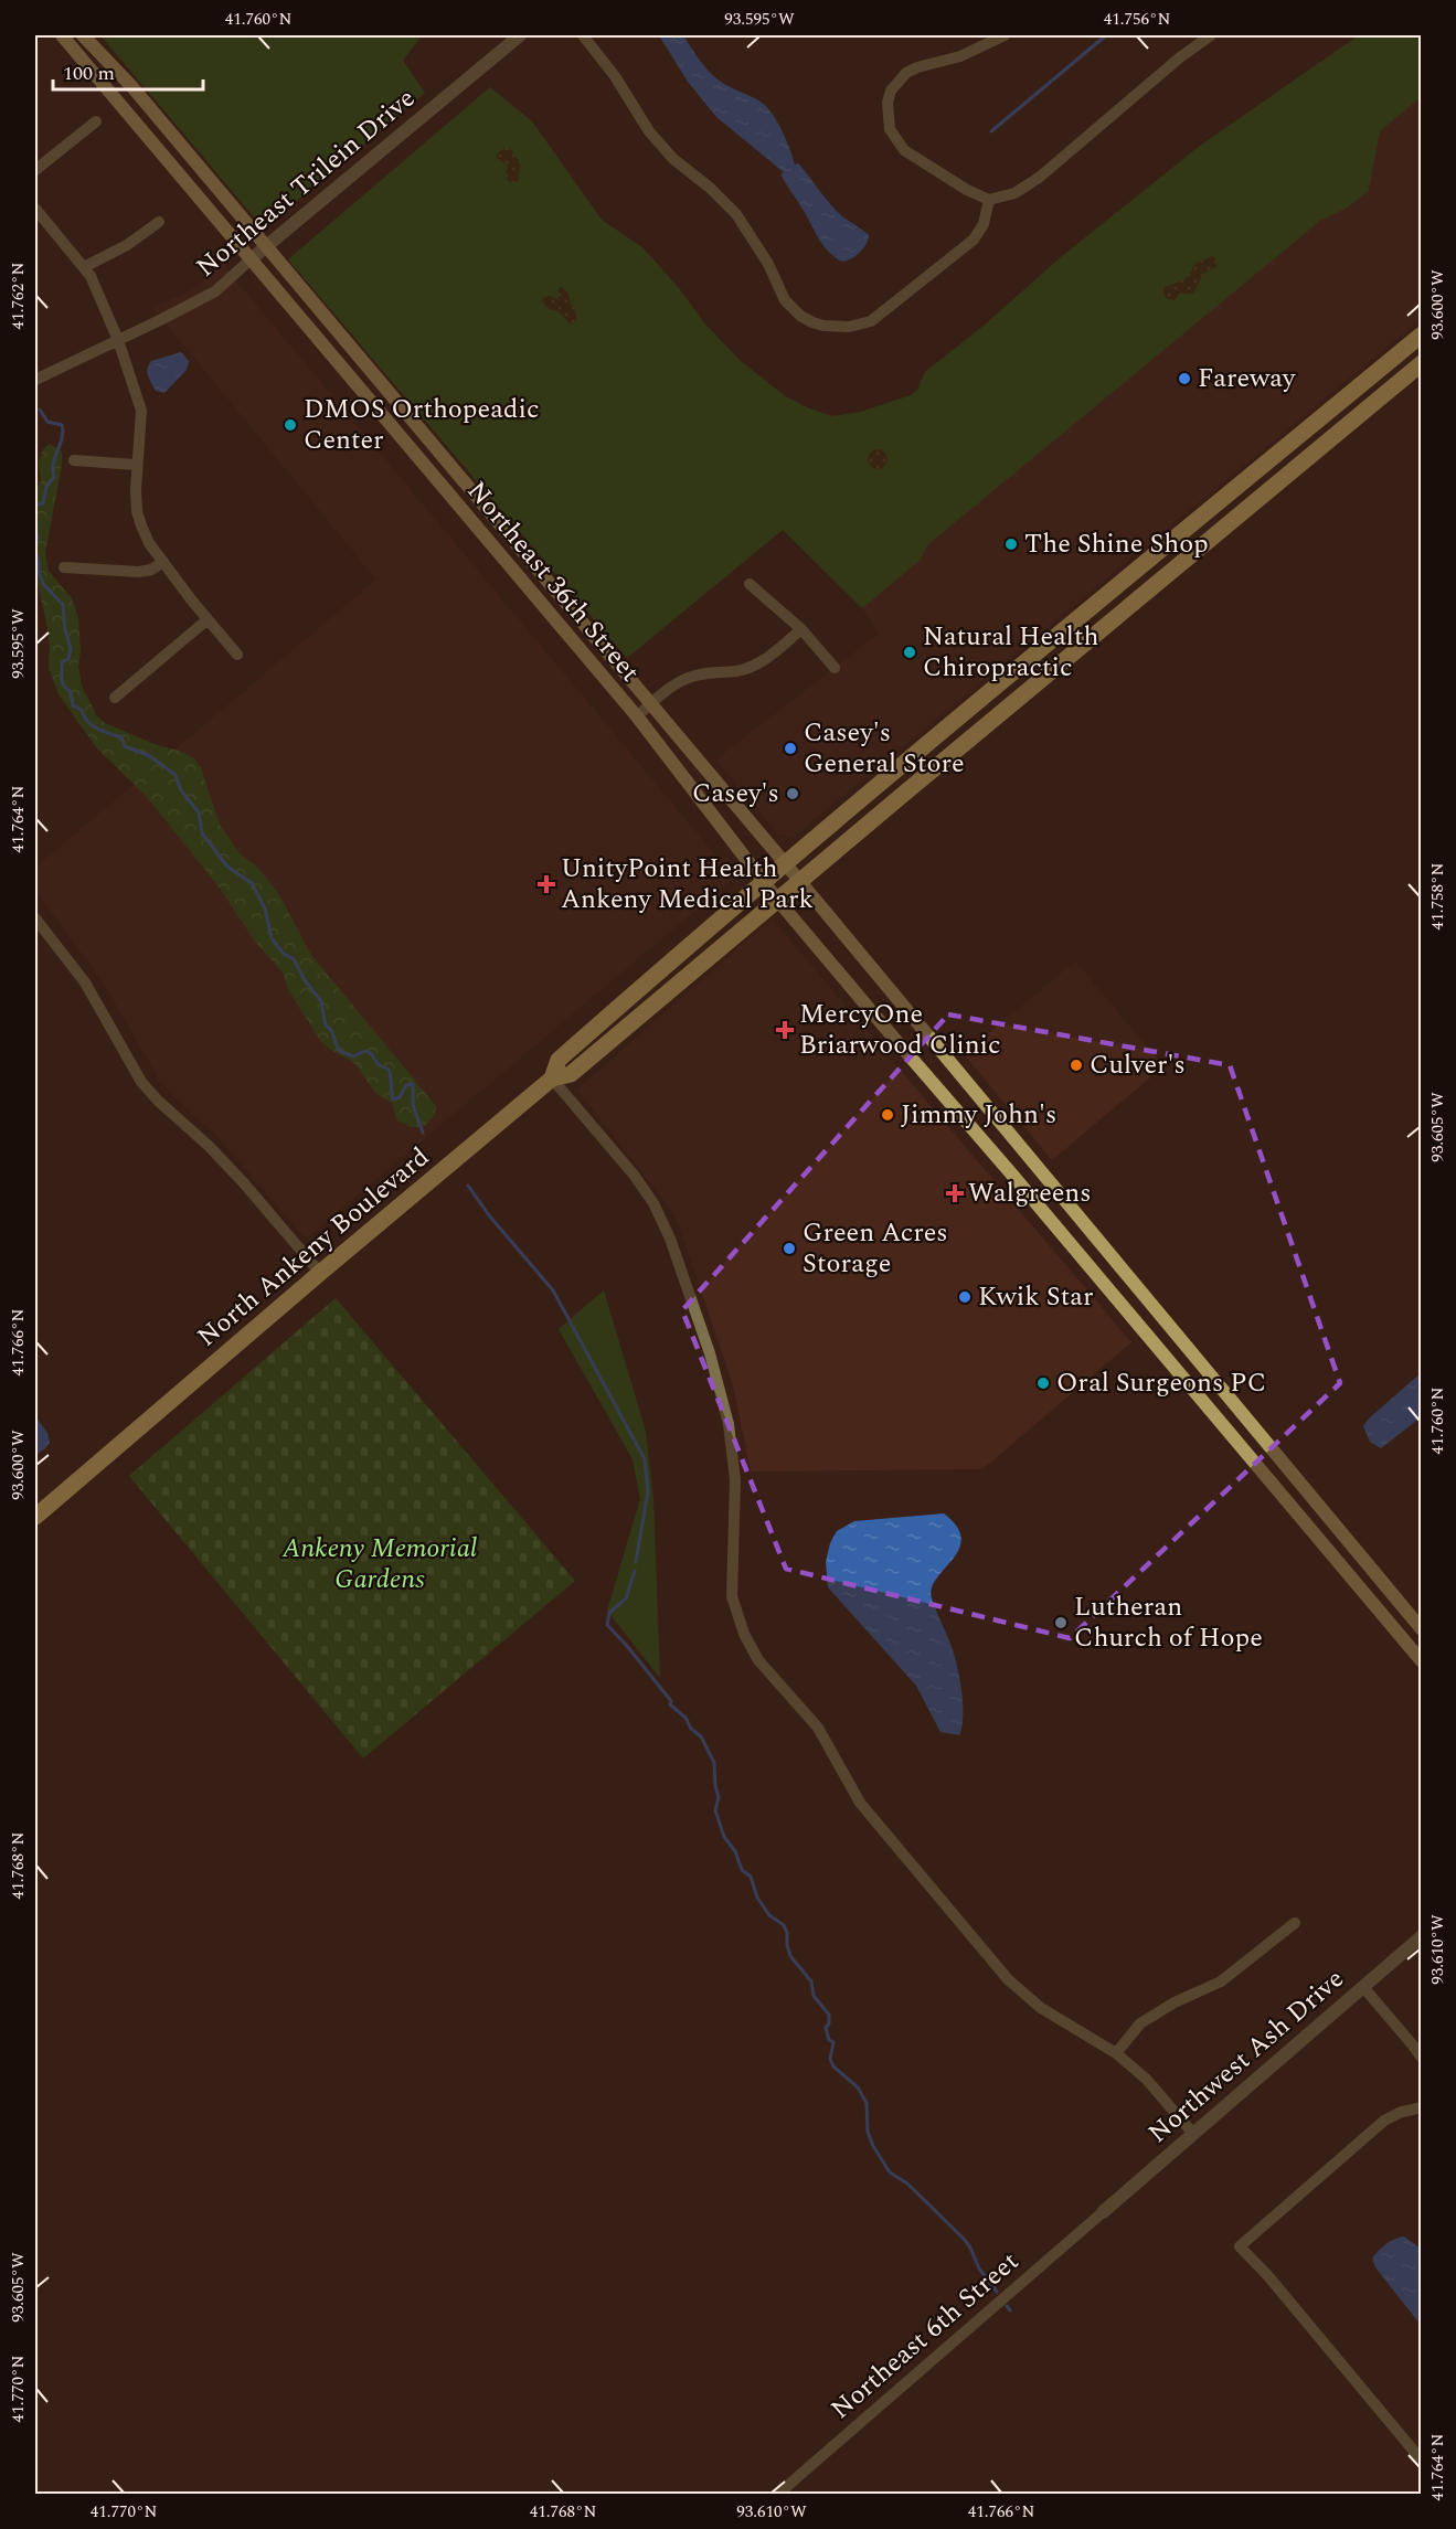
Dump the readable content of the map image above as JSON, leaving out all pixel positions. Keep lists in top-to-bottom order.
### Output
{
  "streets": {
    "main road": ["Northeast 36th Street", "North Ankeny Boulevard"],
    "street": ["Northeast Trilein Drive", "Northwest Ash Drive", "Northeast 6th Street"]
  },
  "crossings": [
    ["Northeast Trilein Drive", "Northeast 36th Street"],
    ["Northeast 36th Street", "North Ankeny Boulevard"],
    ["Northwest Ash Drive", "Northeast 6th Street"]
  ],
  "parks": ["Ankeny Memorial Gardens"],
  "places": {
    "other": [
      "Fareway",
      "DMOS Orthopeadic Center",
      "The Shine Shop",
      "Natural Health Chiropractic",
      "Casey's General Store",
      "Casey's",
      "Culver's",
      "Jimmy John's",
      "Green Acres Storage",
      "Kwik Star",
      "Oral Surgeons PC",
      "Lutheran Church of Hope"
    ],
    "health": ["UnityPoint Health Ankeny Medical Park", "MercyOne Briarwood Clinic", "Walgreens"]
  },
  "scale_bar": "100 m",
  "coordinates": [
    "41.760°N",
    "93.595°W",
    "41.756°N",
    "41.762°N",
    "93.600°W",
    "41.764°N",
    "41.758°N",
    "93.605°W",
    "41.766°N",
    "41.768°N",
    "93.610°W",
    "41.770°N"
  ]
}
